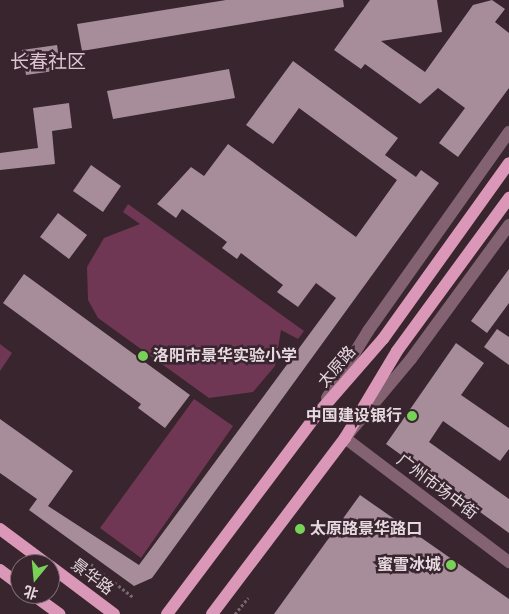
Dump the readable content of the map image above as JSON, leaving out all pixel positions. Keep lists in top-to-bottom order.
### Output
{
  "streets": {
    "main road": ["太原路", "景华路"],
    "street": ["广州市场中街"]
  },
  "districts": ["长春社区"],
  "places": [
    "洛阳市景华实验小学",
    "中国建设银行",
    "太原路景华路口",
    "蜜雪冰城"
  ],
  "north": "bottom"
}
